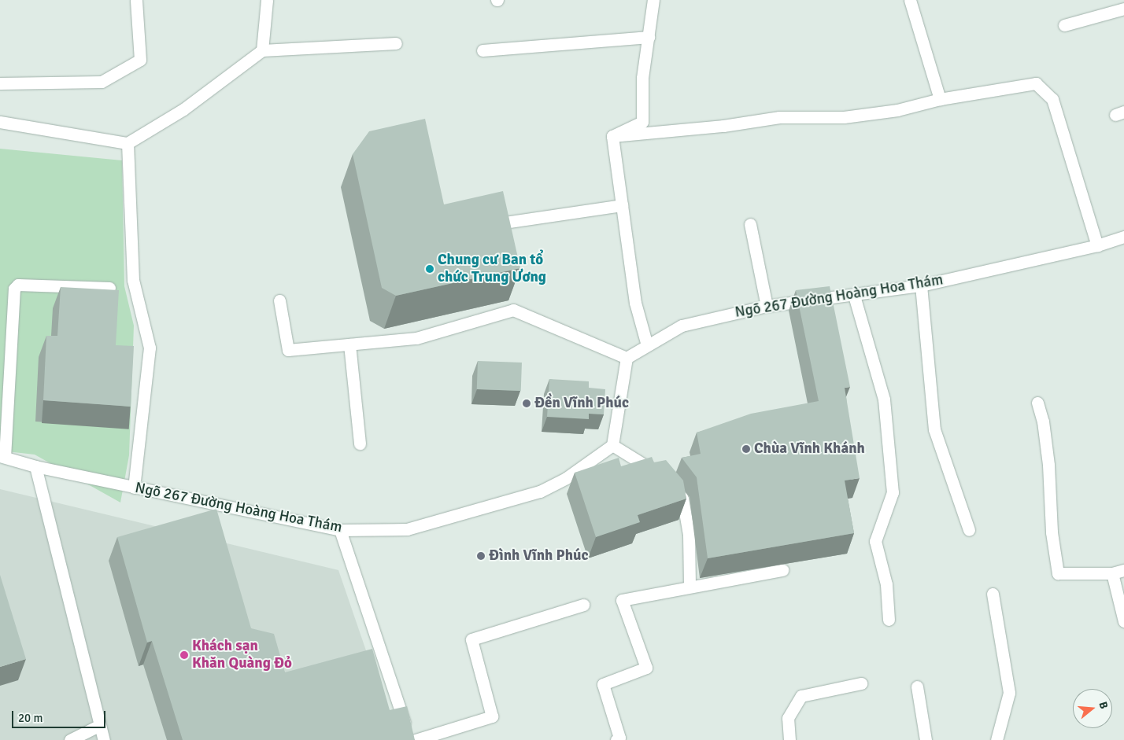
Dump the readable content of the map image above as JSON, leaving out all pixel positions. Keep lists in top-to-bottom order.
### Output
{
  "streets": {
    "street": ["Ngõ 267 Đường Hoàng Hoa Thám"]
  },
  "places": [
    "Chung cư Ban tổ chức Trung Ương",
    "Đền Vĩnh Phúc",
    "Chùa Vĩnh Khánh",
    "Đình Vĩnh Phúc",
    "Khách sạn Khăn Quàng Đỏ"
  ],
  "scale_bar": "20 m",
  "north": "right"
}
